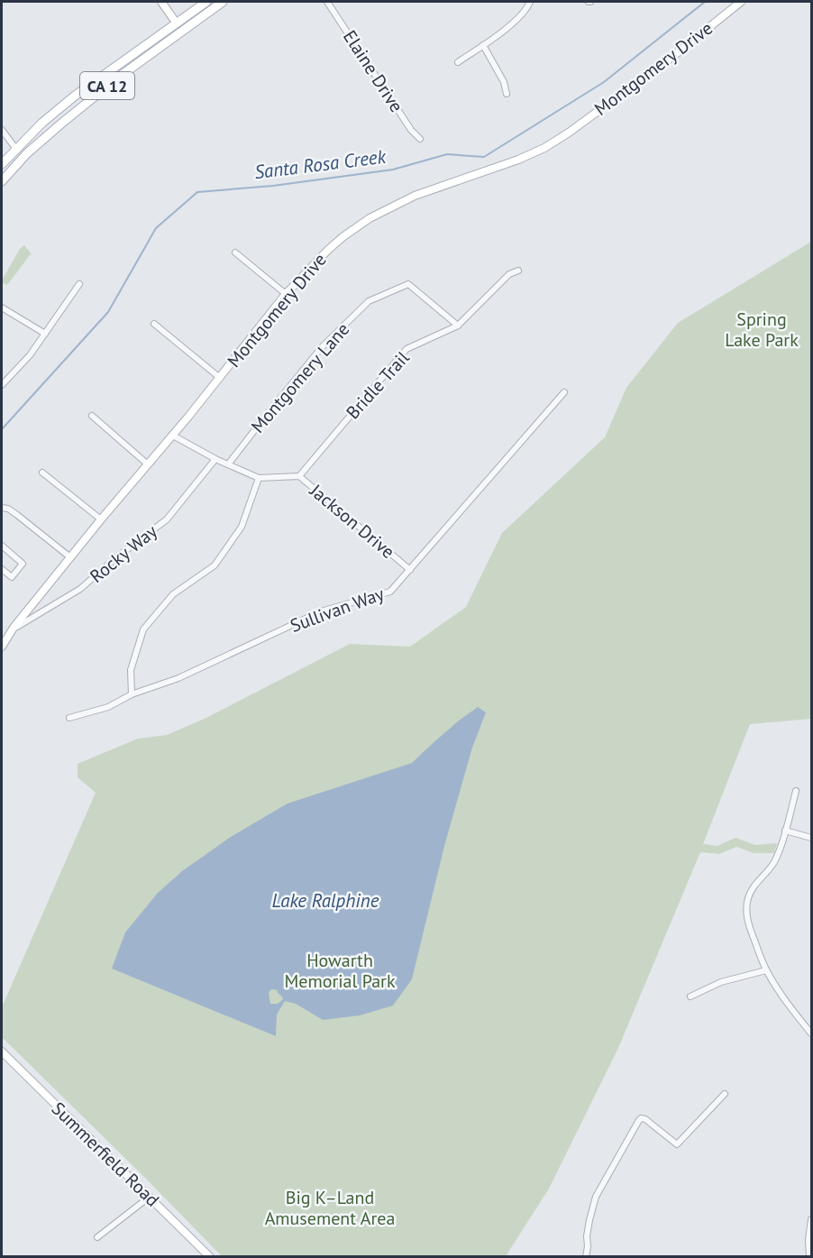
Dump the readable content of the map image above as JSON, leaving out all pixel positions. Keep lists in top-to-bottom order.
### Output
{
  "streets": {
    "main road": ["CA 12"],
    "street": [
      "Montgomery Drive",
      "Elaine Drive",
      "Montgomery Lane",
      "Bridle Trail",
      "Jackson Drive",
      "Rocky Way",
      "Sullivan Way",
      "Summerfield Road"
    ]
  },
  "crossings": [
    ["Montgomery Drive", "Jackson Drive"],
    ["Montgomery Drive", "Rocky Way"],
    ["Montgomery Lane", "Bridle Trail"],
    ["Montgomery Lane", "Jackson Drive"],
    ["Bridle Trail", "Jackson Drive"],
    ["Jackson Drive", "Rocky Way"],
    ["Jackson Drive", "Sullivan Way"]
  ],
  "water": ["Santa Rosa Creek", "Lake Ralphine"],
  "parks": ["Spring Lake Park", "Howarth Memorial Park", "Big K–Land Amusement Area"]
}
